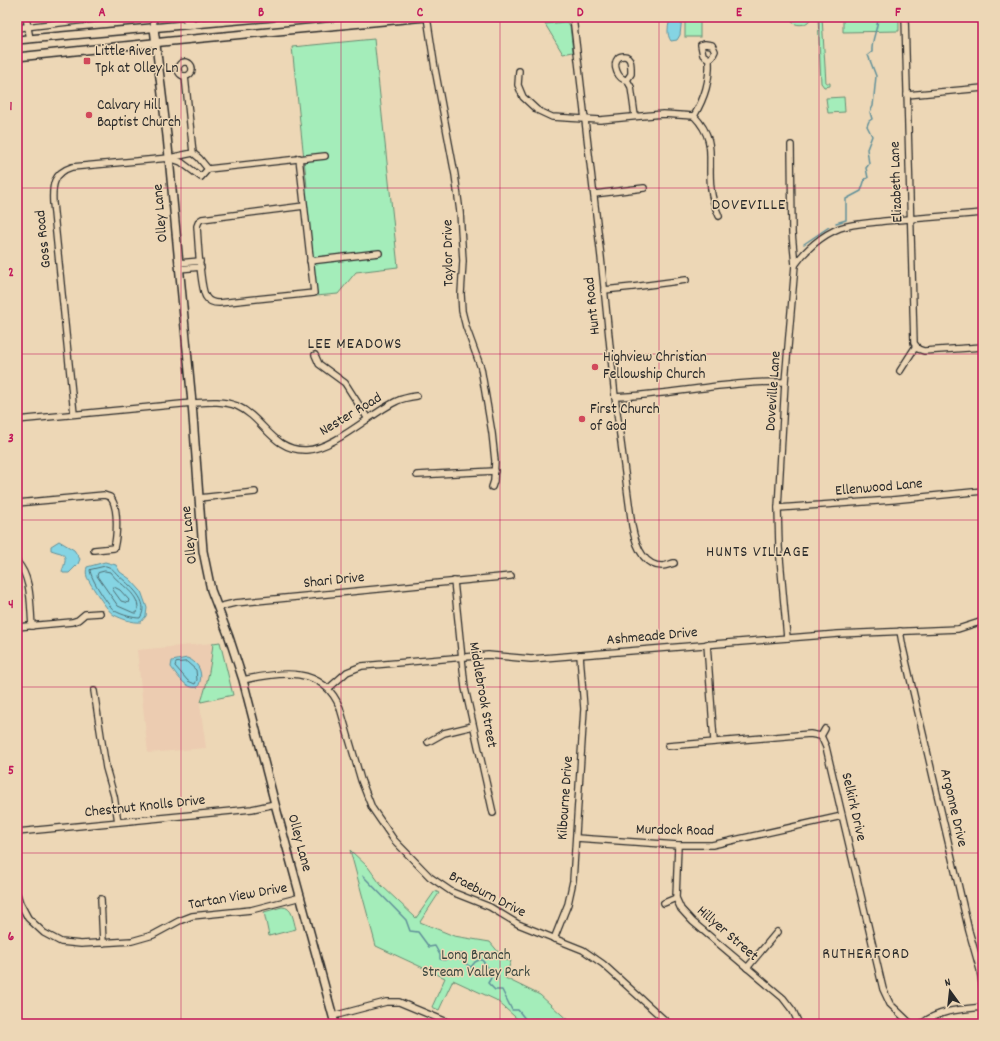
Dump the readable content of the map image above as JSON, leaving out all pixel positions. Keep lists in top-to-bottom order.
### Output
{
  "streets": {
    "main road": ["Olley Lane"],
    "street": [
      "Elizabeth Lane",
      "Goss Road",
      "Taylor Drive",
      "Hunt Road",
      "Doveville Lane",
      "Nester Road",
      "Ellenwood Lane",
      "Shari Drive",
      "Ashmeade Drive",
      "Middlebrook Street",
      "Kilbourne Drive",
      "Chestnut Knolls Drive",
      "Selkirk Drive",
      "Argonne Drive",
      "Murdock Road",
      "Braeburn Drive",
      "Tartan View Drive",
      "Hillyer Street"
    ]
  },
  "crossings": [
    ["Olley Lane", "Goss Road"],
    ["Olley Lane", "Nester Road"],
    ["Olley Lane", "Shari Drive"],
    ["Olley Lane", "Chestnut Knolls Drive"],
    ["Olley Lane", "Braeburn Drive"],
    ["Olley Lane", "Tartan View Drive"],
    ["Goss Road", "Nester Road"],
    ["Doveville Lane", "Ellenwood Lane"],
    ["Doveville Lane", "Ashmeade Drive"],
    ["Shari Drive", "Middlebrook Street"],
    ["Ashmeade Drive", "Middlebrook Street"],
    ["Ashmeade Drive", "Kilbourne Drive"],
    ["Ashmeade Drive", "Argonne Drive"],
    ["Ashmeade Drive", "Braeburn Drive"],
    ["Kilbourne Drive", "Murdock Road"],
    ["Kilbourne Drive", "Braeburn Drive"],
    ["Selkirk Drive", "Murdock Road"]
  ],
  "districts": [
    "DOVEVILLE",
    "LEE MEADOWS",
    "HUNTS VILLAGE",
    "RUTHERFORD"
  ],
  "parks": ["Long Branch Stream Valley Park"],
  "places": {
    "transit": ["Little River Tpk at Olley Ln"],
    "other": ["Calvary Hill Baptist Church", "Highview Christian Fellowship Church", "First Church of God"]
  },
  "north": "top",
  "grid": {
    "columns": [
      "A",
      "B",
      "C",
      "D",
      "E",
      "F"
    ],
    "rows": [
      "1",
      "2",
      "3",
      "4",
      "5",
      "6"
    ]
  }
}
